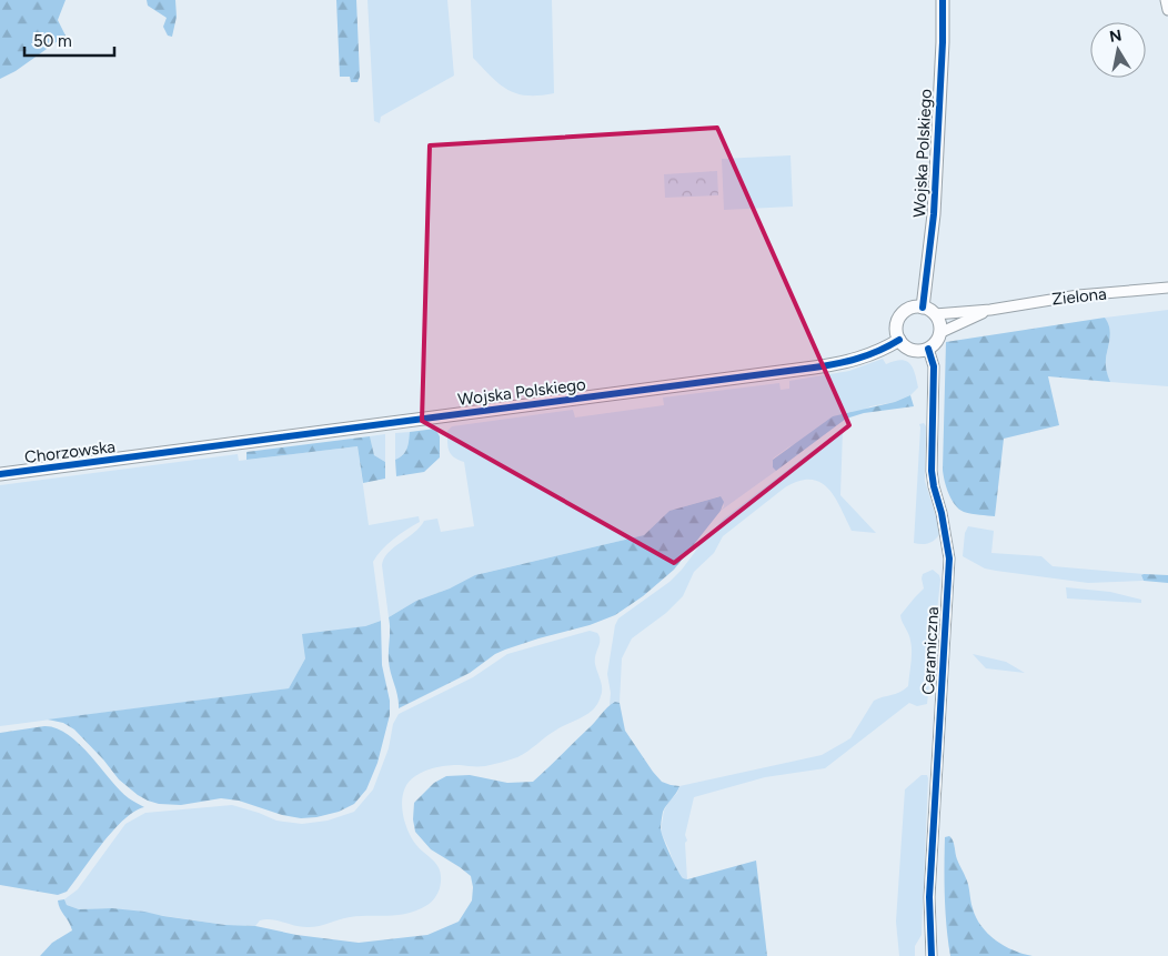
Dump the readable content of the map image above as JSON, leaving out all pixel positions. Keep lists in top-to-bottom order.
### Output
{
  "streets": {
    "street": [
      "Wojska Polskiego",
      "Zielona",
      "Chorzowska",
      "Ceramiczna"
    ]
  },
  "crossings": [
    ["Wojska Polskiego", "Zielona"],
    ["Wojska Polskiego", "Chorzowska"],
    ["Wojska Polskiego", "Ceramiczna"],
    ["Zielona", "Ceramiczna"]
  ],
  "scale_bar": "50 m",
  "north": "top"
}
